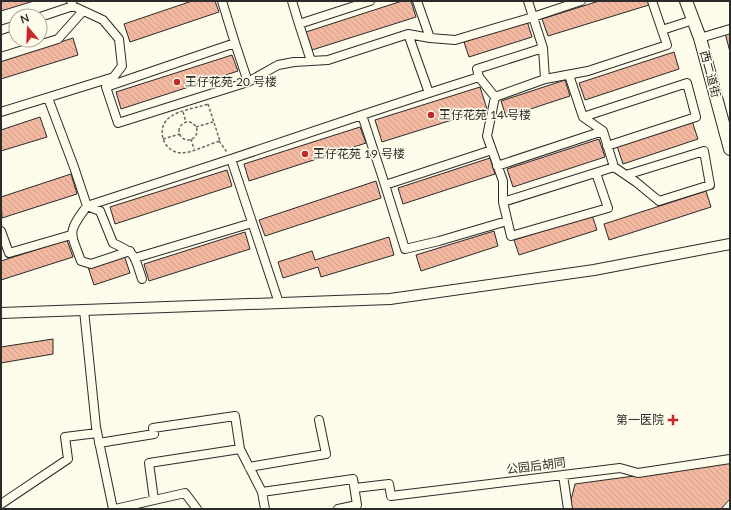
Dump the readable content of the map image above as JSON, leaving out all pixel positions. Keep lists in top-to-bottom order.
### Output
{
  "streets": {
    "main road": ["西二道街"],
    "street": ["公园后胡同"]
  },
  "places": {
    "other": ["王仔花苑 20 号楼", "王仔花苑 14 号楼", "王仔花苑 19 号楼"],
    "health": ["第一医院"]
  },
  "north": "top"
}
